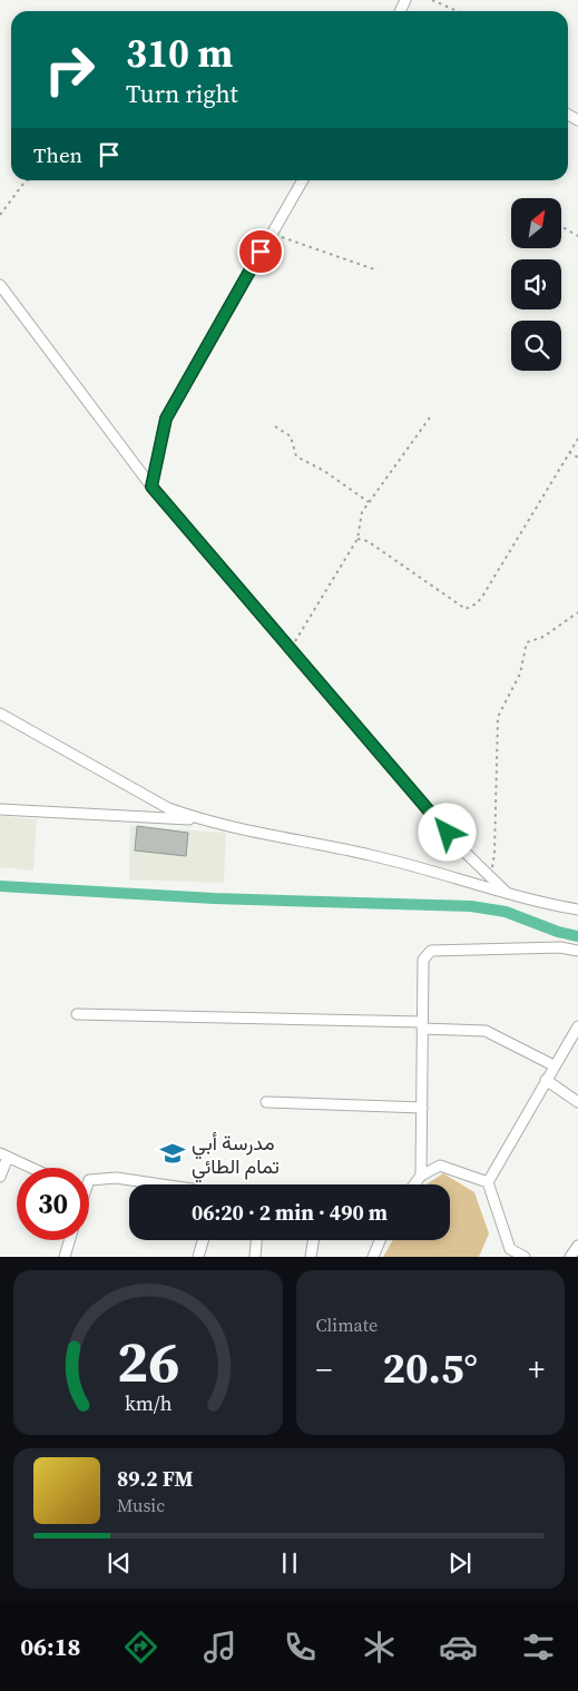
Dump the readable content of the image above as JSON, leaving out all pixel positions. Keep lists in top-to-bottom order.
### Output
{
  "places": {
    "school or university": ["مدرسة أبي تمام الطائي"]
  },
  "north": "top right",
  "page": {
    "turn": ["310 m", "Turn right"],
    "then": "Then",
    "limit": "30",
    "trip": "06:20 · 2 min · 490 m",
    "tile": "Climate",
    "heat": ["−", "20.5°", "+"],
    "song": ["89.2 FM", "Music"],
    "tabs": "06:18",
    "gauge": ["26", "km/h"]
  }
}
